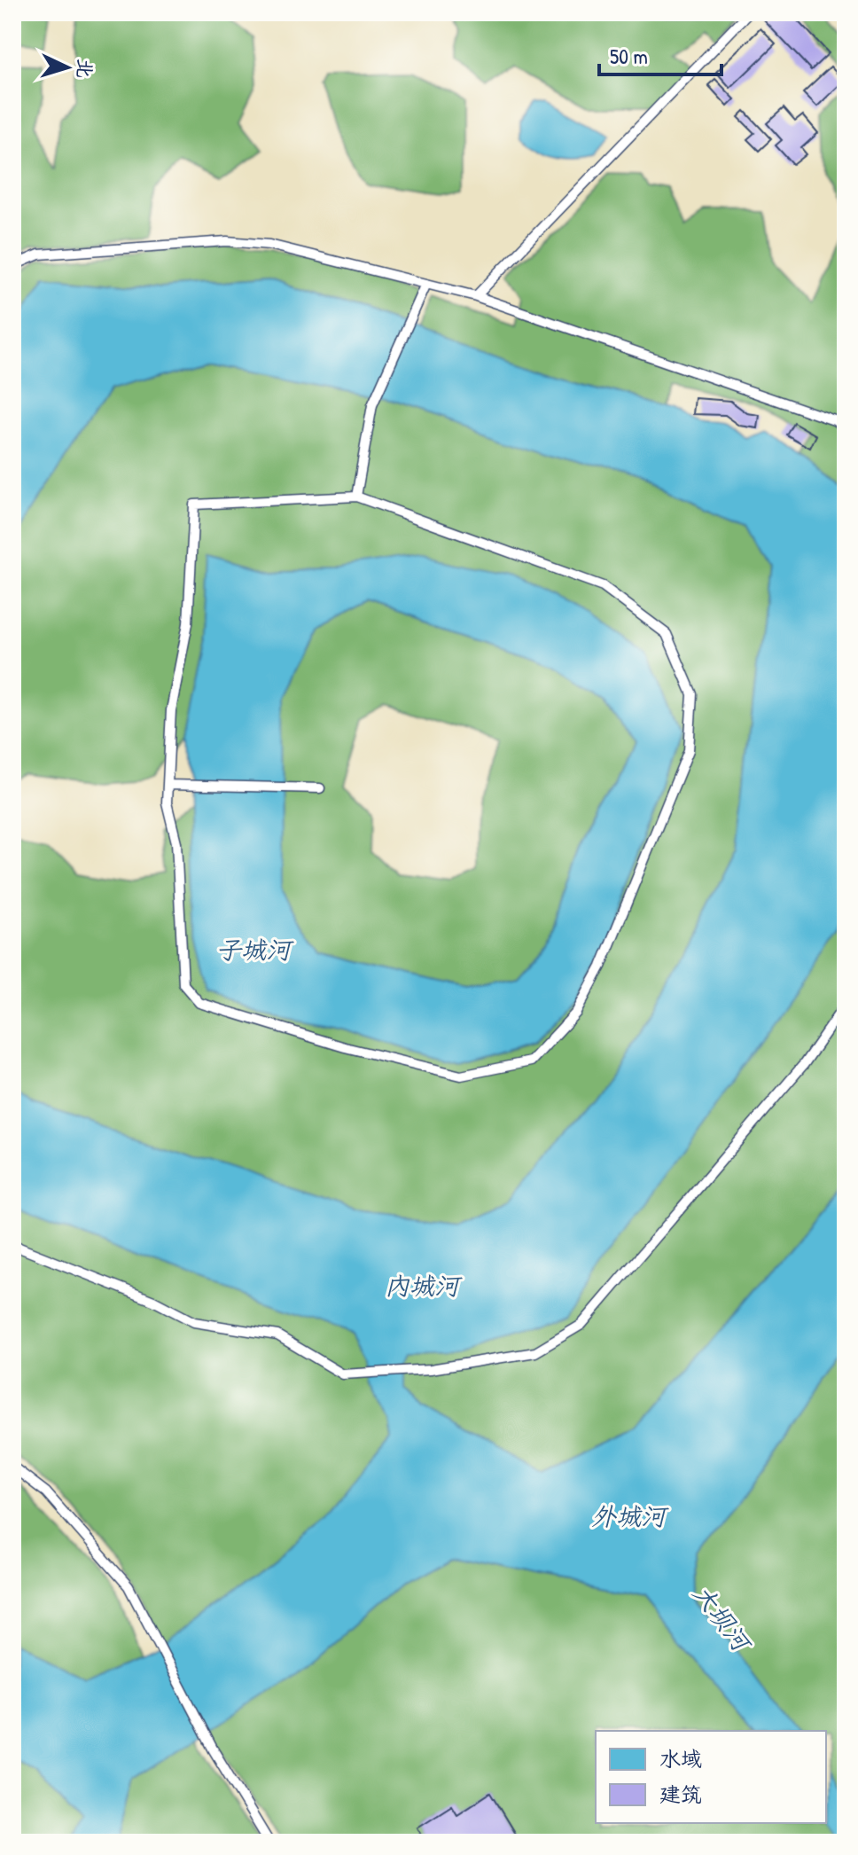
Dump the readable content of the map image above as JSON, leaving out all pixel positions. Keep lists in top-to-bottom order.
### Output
{
  "water": [
    "子城河",
    "内城河",
    "外城河",
    "大坝河"
  ],
  "legend": ["水域", "建筑"],
  "scale_bar": "50 m",
  "north": "right"
}
